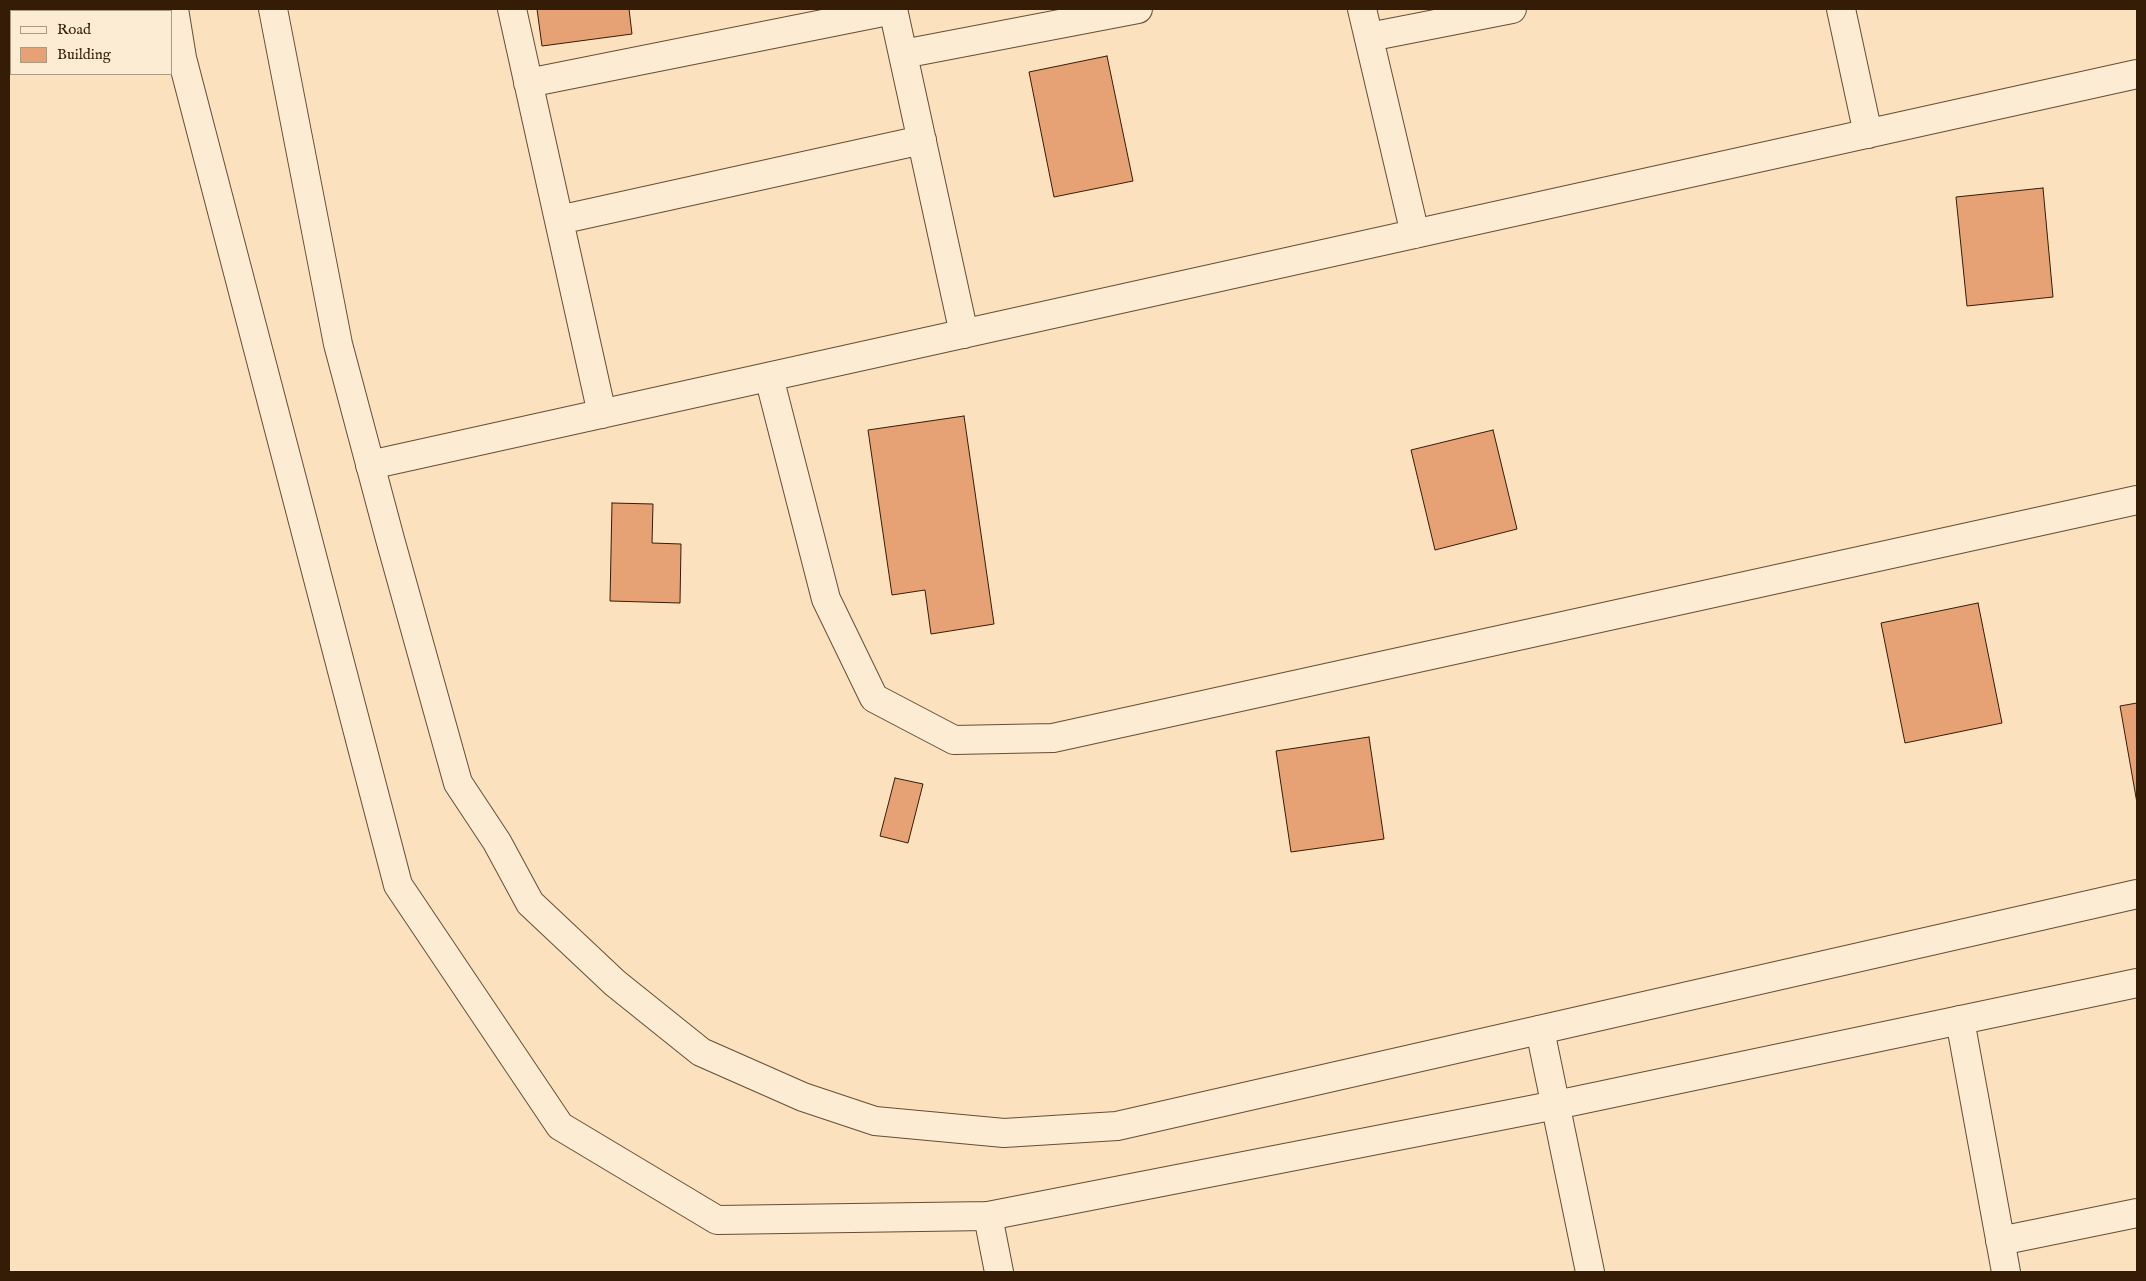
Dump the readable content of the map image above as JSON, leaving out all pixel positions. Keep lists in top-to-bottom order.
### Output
{
  "legend": ["Road", "Building"]
}
